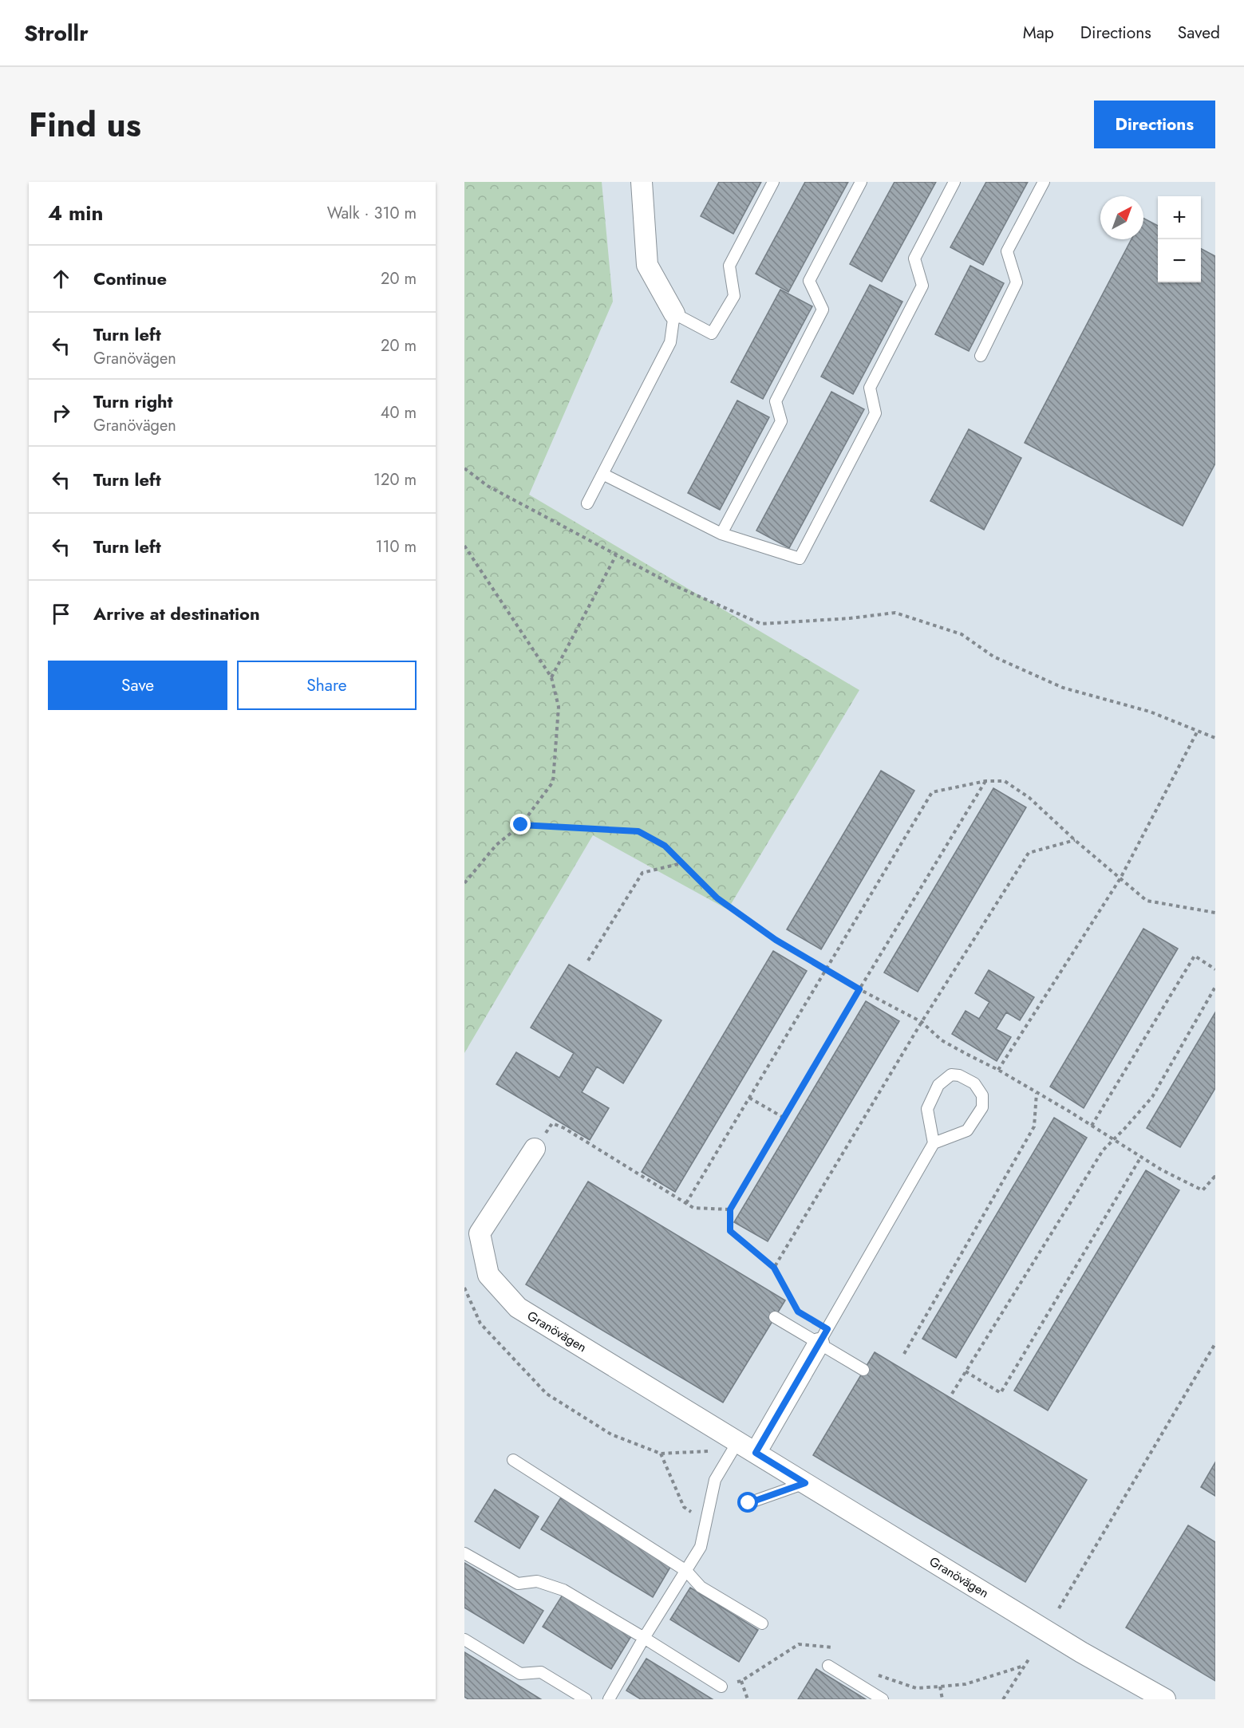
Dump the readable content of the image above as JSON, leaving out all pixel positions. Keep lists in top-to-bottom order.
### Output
{
  "streets": {
    "street": ["Granövägen"]
  },
  "north": "top right",
  "page": {
    "header": "Strollr",
    "nav": ["Map", "Directions", "Saved"],
    "title": "Find us",
    "buttons": [
      "Directions",
      ["Save", "Share"]
    ],
    "heading": ["4 min", "Walk · 310 m"],
    "map_buttons": ["+", "−"],
    "list": [
      ["Continue", "20 m"],
      ["Turn left", "Granövägen", "20 m"],
      ["Turn right", "Granövägen", "40 m"],
      ["Turn left", "120 m"],
      ["Turn left", "110 m"],
      "Arrive at destination"
    ]
  }
}
